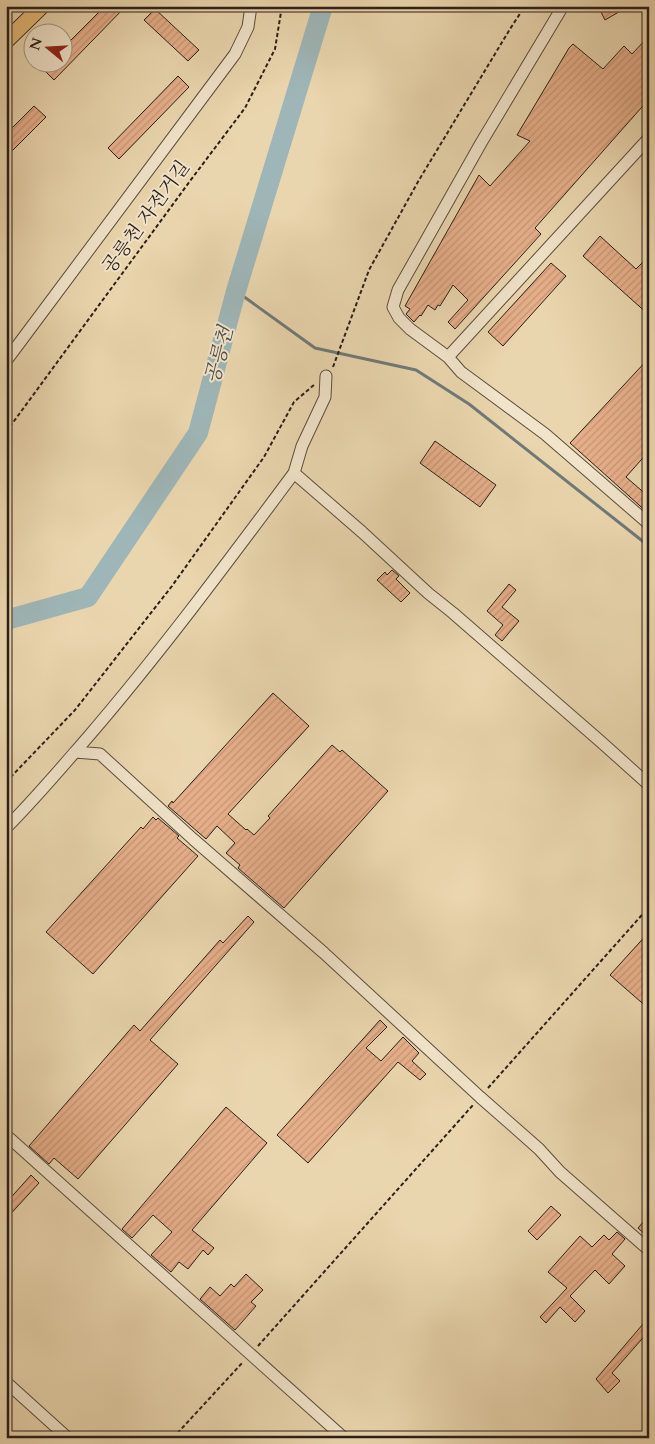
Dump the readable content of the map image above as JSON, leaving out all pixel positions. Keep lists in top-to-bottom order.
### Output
{
  "streets": {
    "path": ["공릉천 자전거길"]
  },
  "water": ["공릉천"],
  "north": "left"
}
